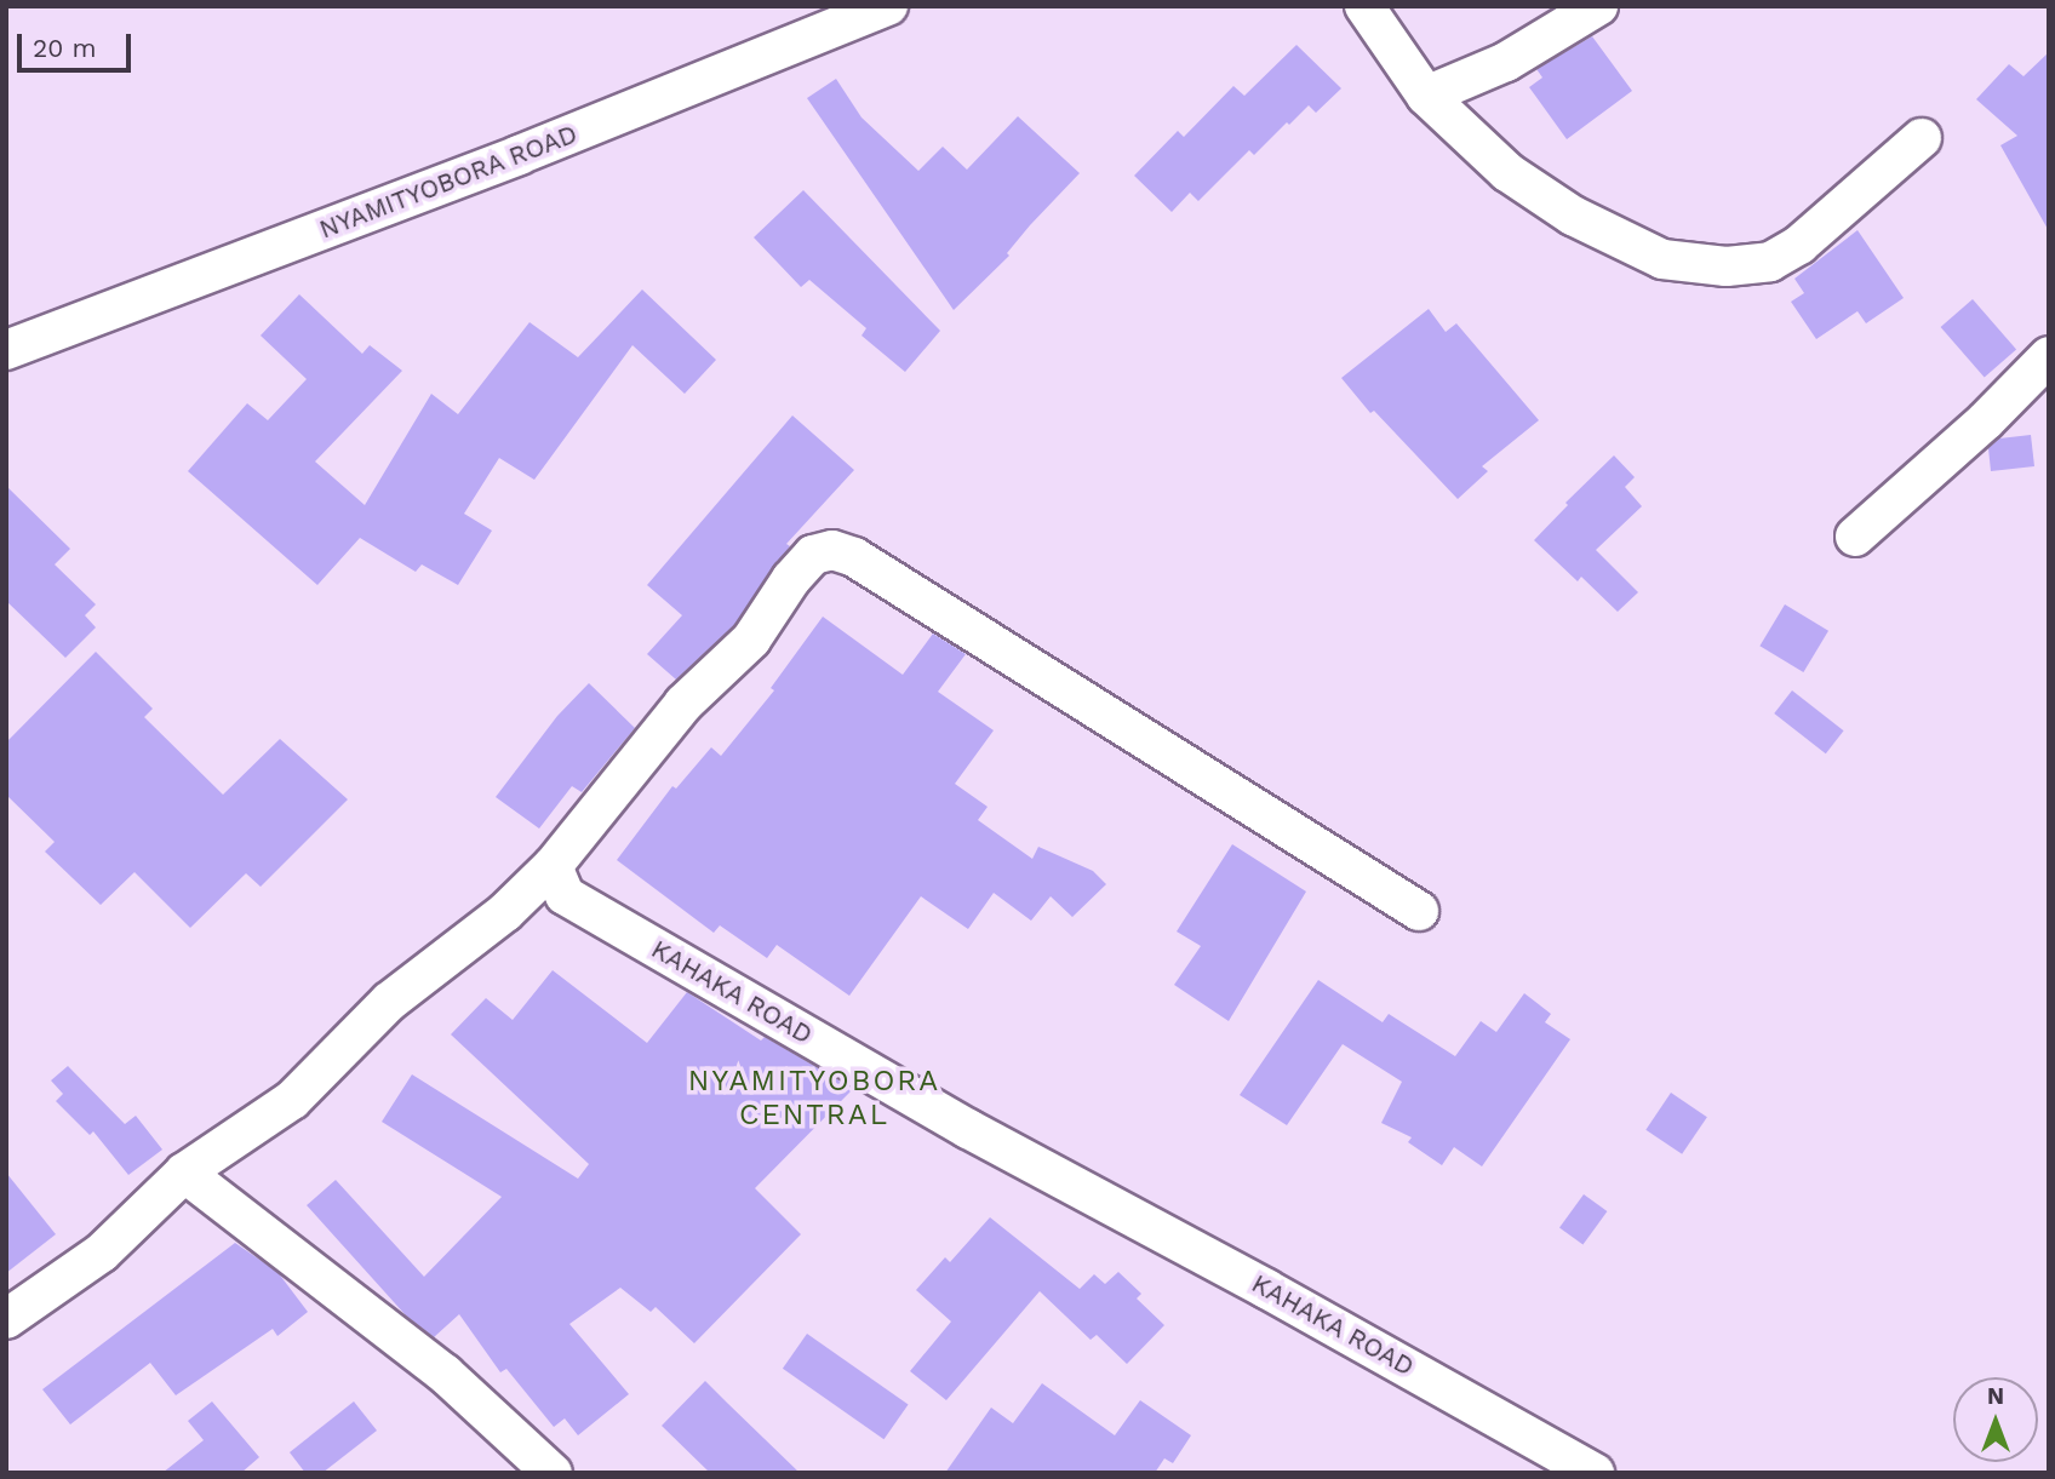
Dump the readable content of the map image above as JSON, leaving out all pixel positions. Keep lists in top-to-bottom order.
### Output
{
  "streets": {
    "street": ["NYAMITYOBORA ROAD", "KAHAKA ROAD"]
  },
  "districts": ["NYAMITYOBORA CENTRAL"],
  "scale_bar": "20 m",
  "north": "top"
}
